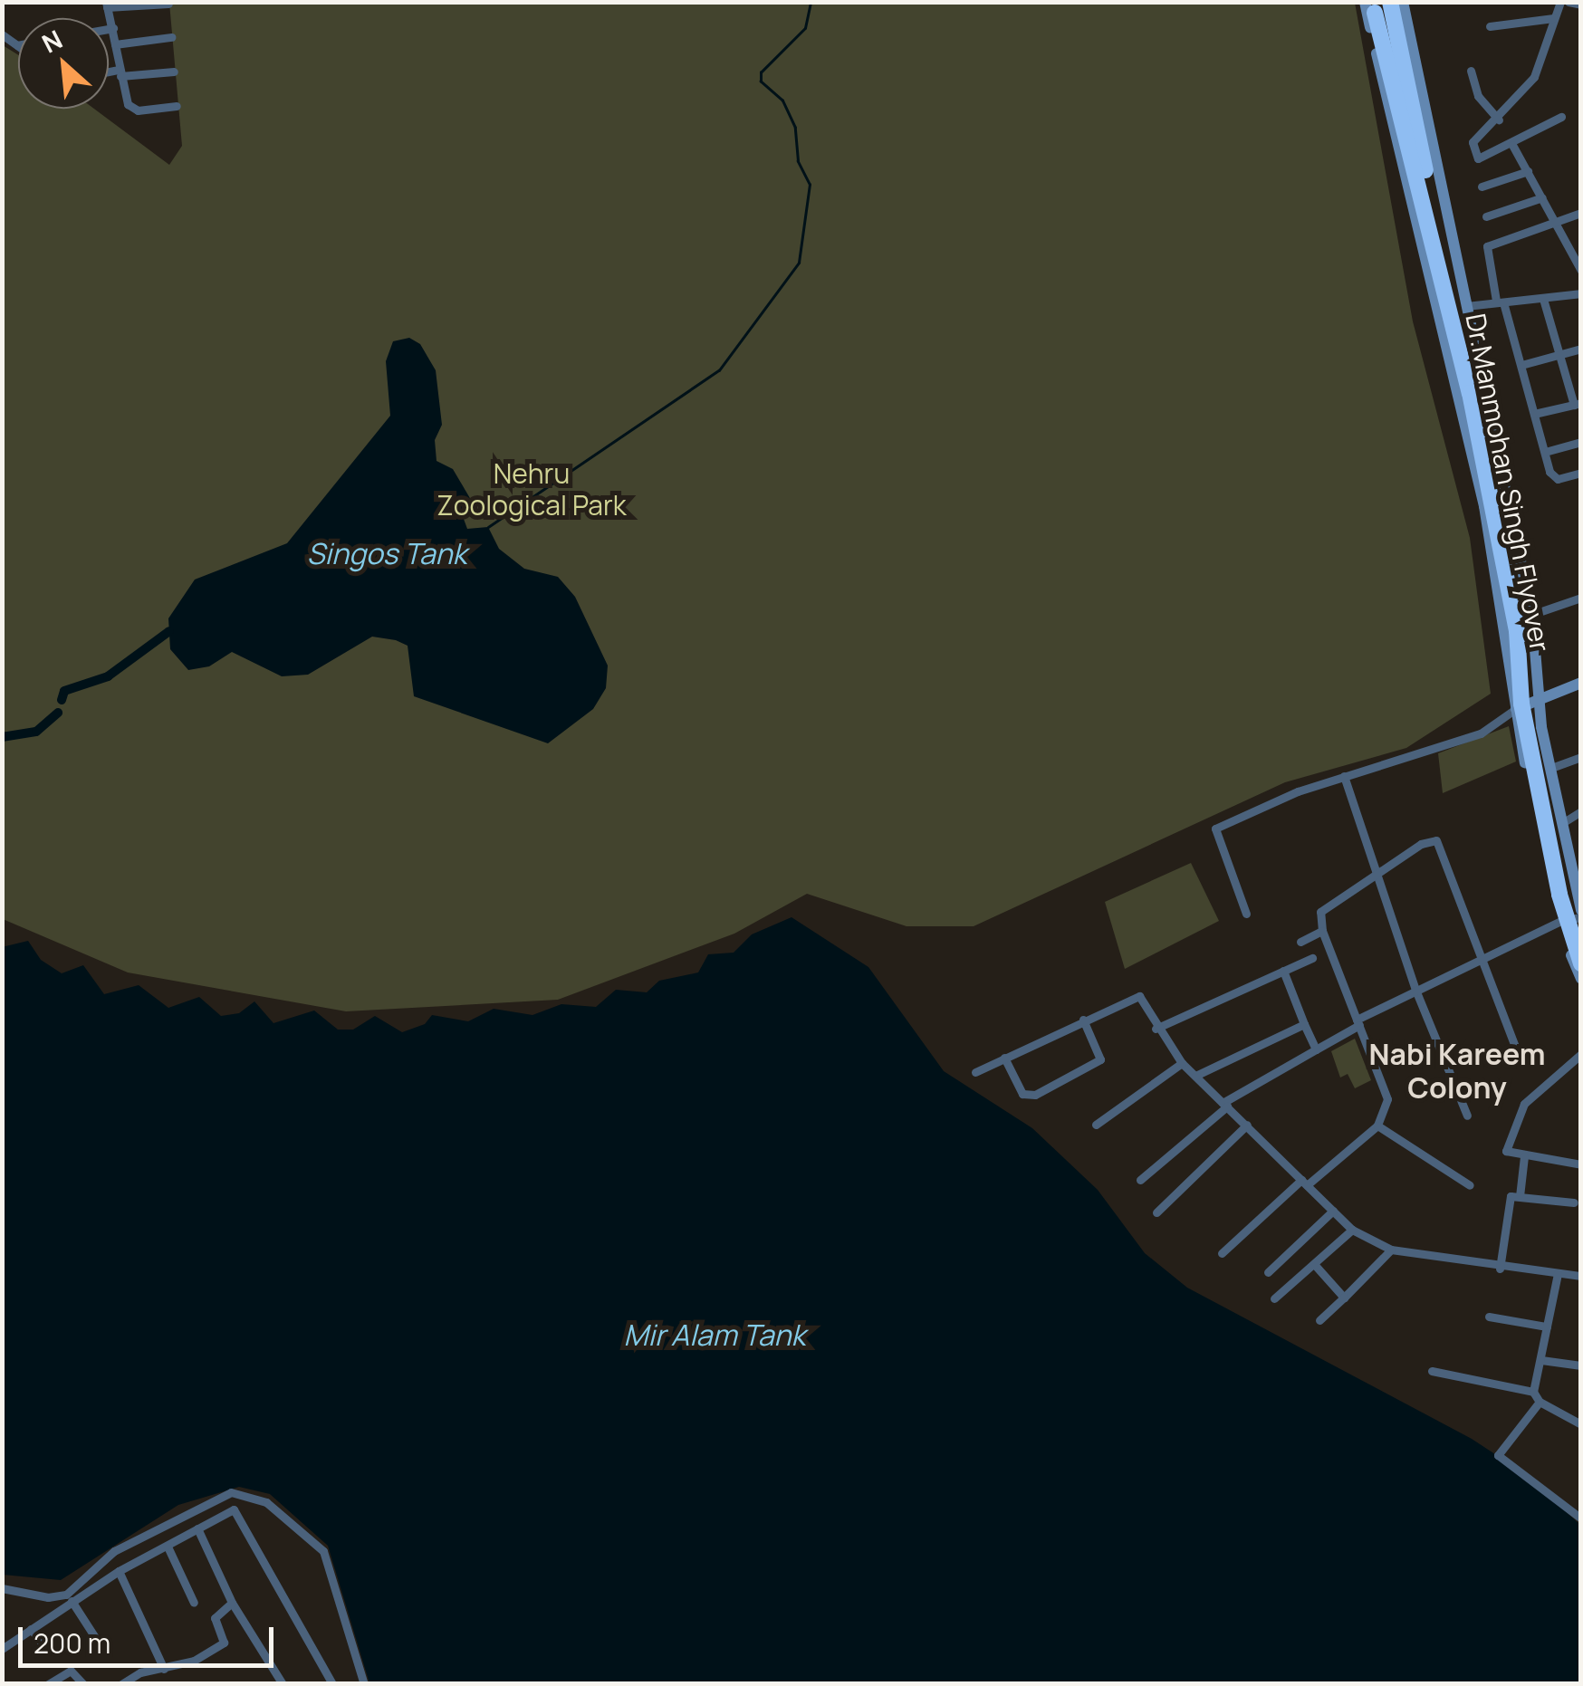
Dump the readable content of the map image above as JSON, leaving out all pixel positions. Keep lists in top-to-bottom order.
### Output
{
  "streets": {
    "highway": ["Dr.Manmohan Singh Flyover"]
  },
  "districts": ["Nabi Kareem Colony"],
  "water": ["Singos Tank", "Mir Alam Tank"],
  "parks": ["Nehru Zoological Park"],
  "scale_bar": "200 m",
  "north": "top left"
}
